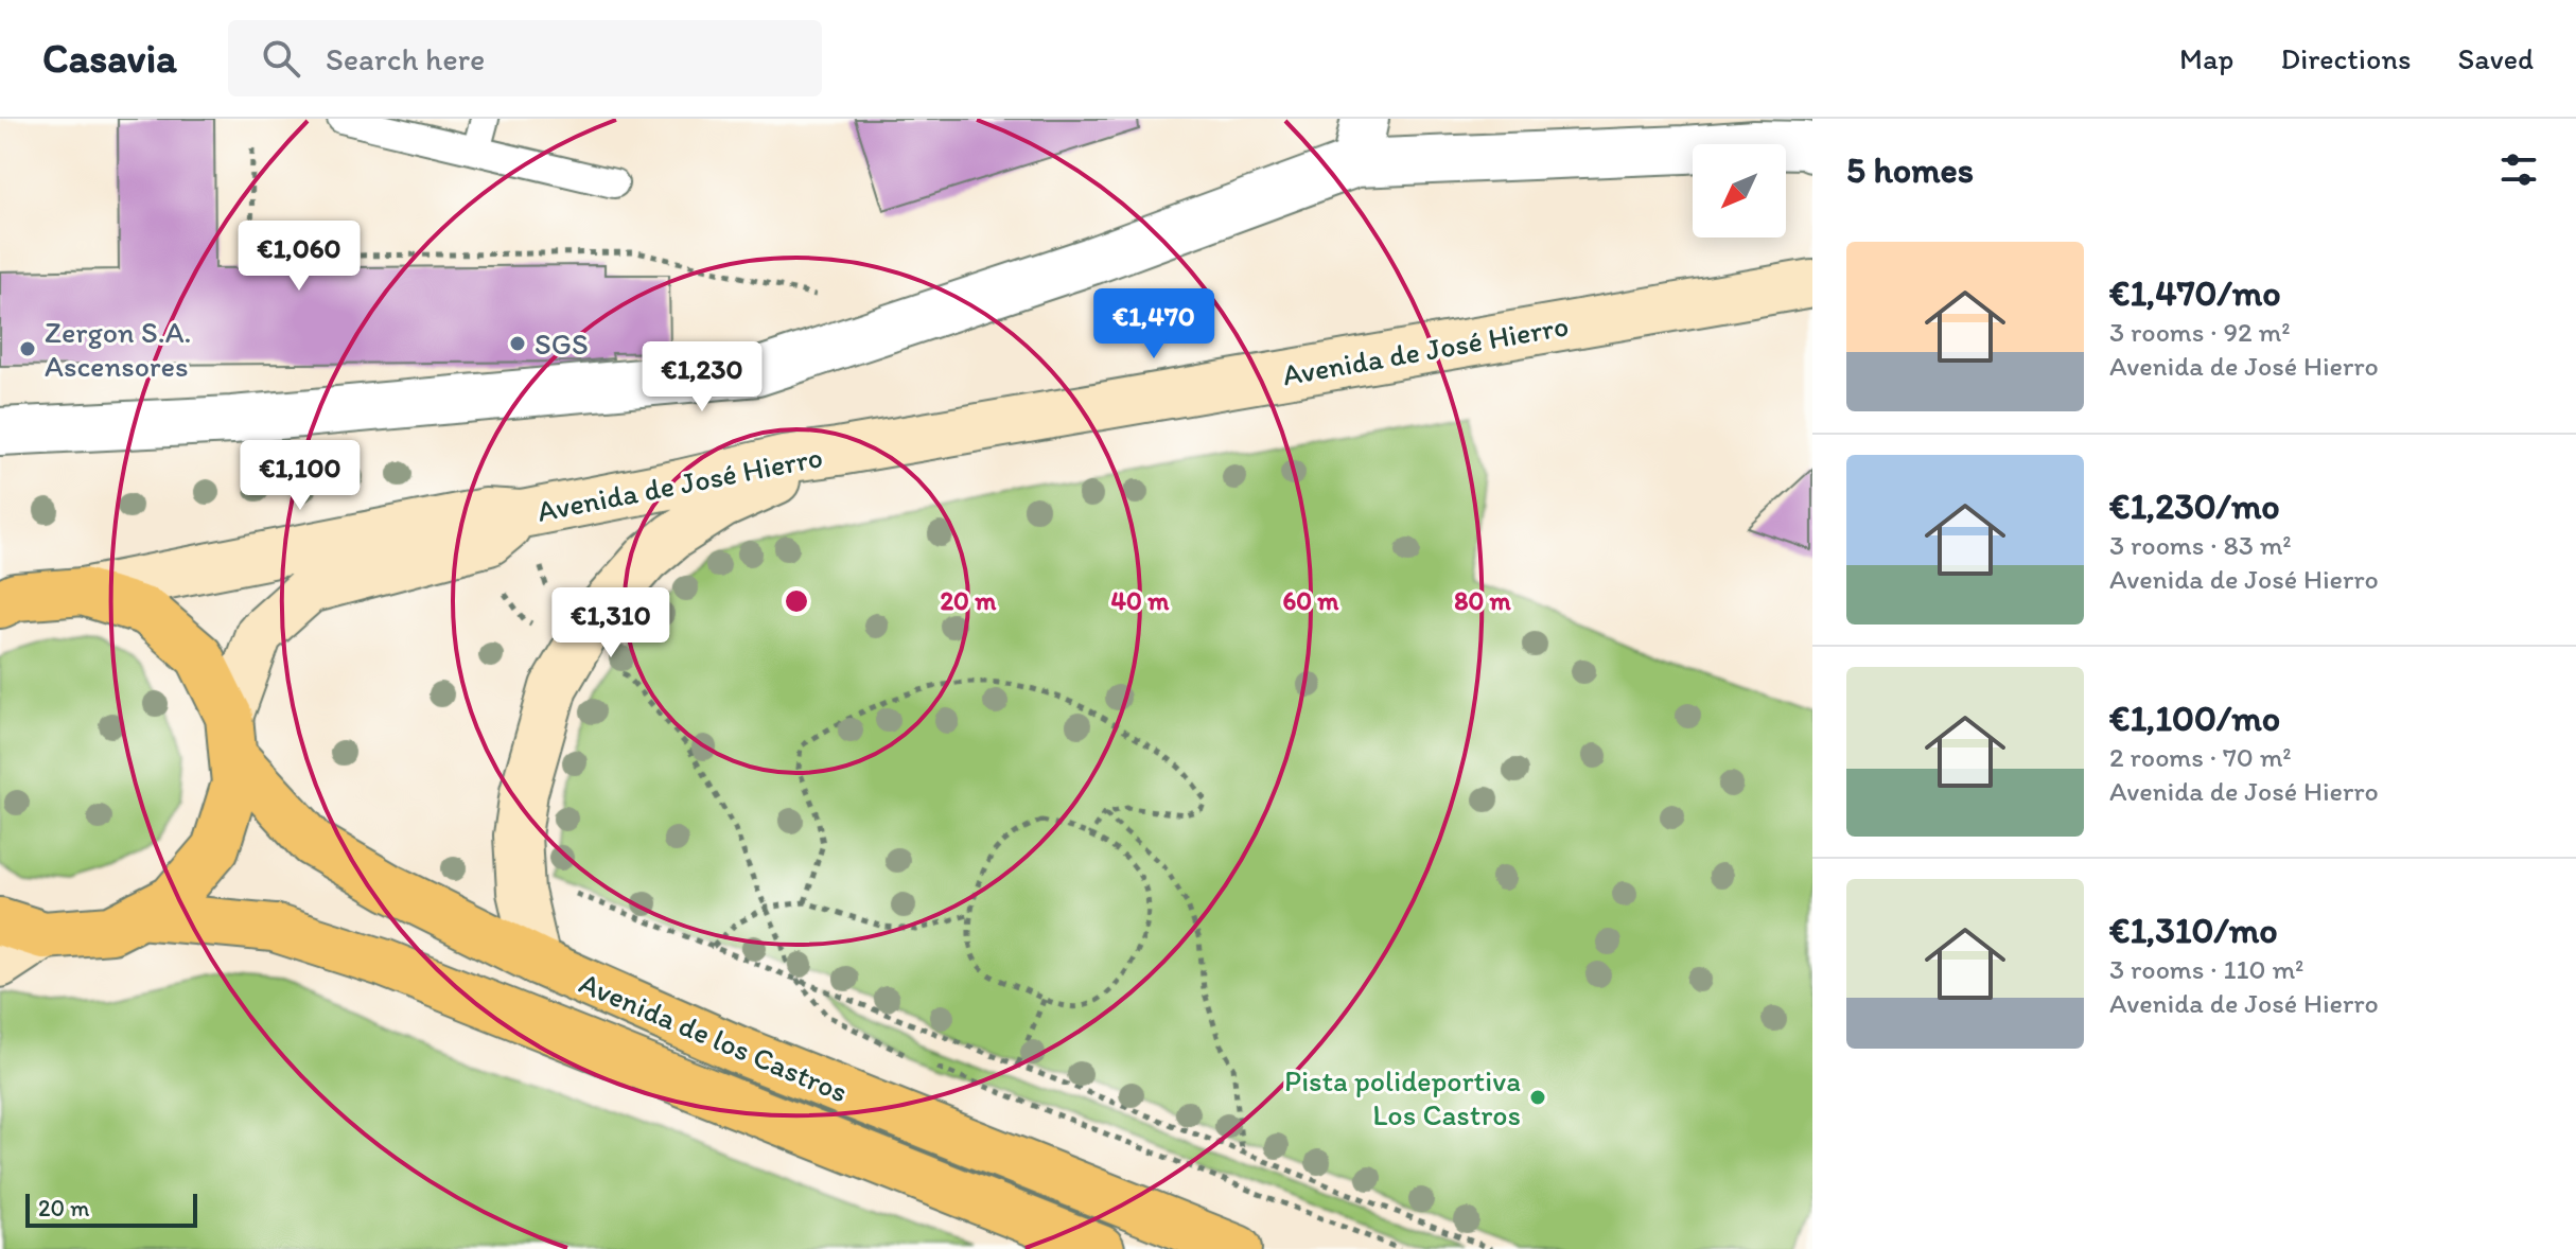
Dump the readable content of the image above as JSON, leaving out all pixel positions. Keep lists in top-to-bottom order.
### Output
{
  "streets": {
    "main road": ["Avenida de José Hierro", "Avenida de los Castros"]
  },
  "crossings": [
    ["Avenida de José Hierro", "Avenida de los Castros"]
  ],
  "places": ["SGS", "Zergon S.A. Ascensores", "Pista polideportiva Los Castros"],
  "scale_bar": "20 m",
  "north": "bottom left",
  "page": {
    "header": "Casavia",
    "search": "Search here",
    "nav": ["Map", "Directions", "Saved"],
    "heading": "5 homes",
    "price": [
      "€1,060",
      "€1,470",
      "€1,230",
      "€1,100",
      "€1,310"
    ],
    "list": [
      {
        "name": "€1,470/mo",
        "note": "3 rooms · 92 m² · Avenida de José Hierro"
      },
      {
        "name": "€1,230/mo",
        "note": "3 rooms · 83 m² · Avenida de José Hierro"
      },
      {
        "name": "€1,100/mo",
        "note": "2 rooms · 70 m² · Avenida de José Hierro"
      },
      {
        "name": "€1,310/mo",
        "note": "3 rooms · 110 m² · Avenida de José Hierro"
      }
    ],
    "scale": "20 m"
  },
  "rings": [
    "20 m",
    "40 m",
    "60 m",
    "80 m"
  ]
}
